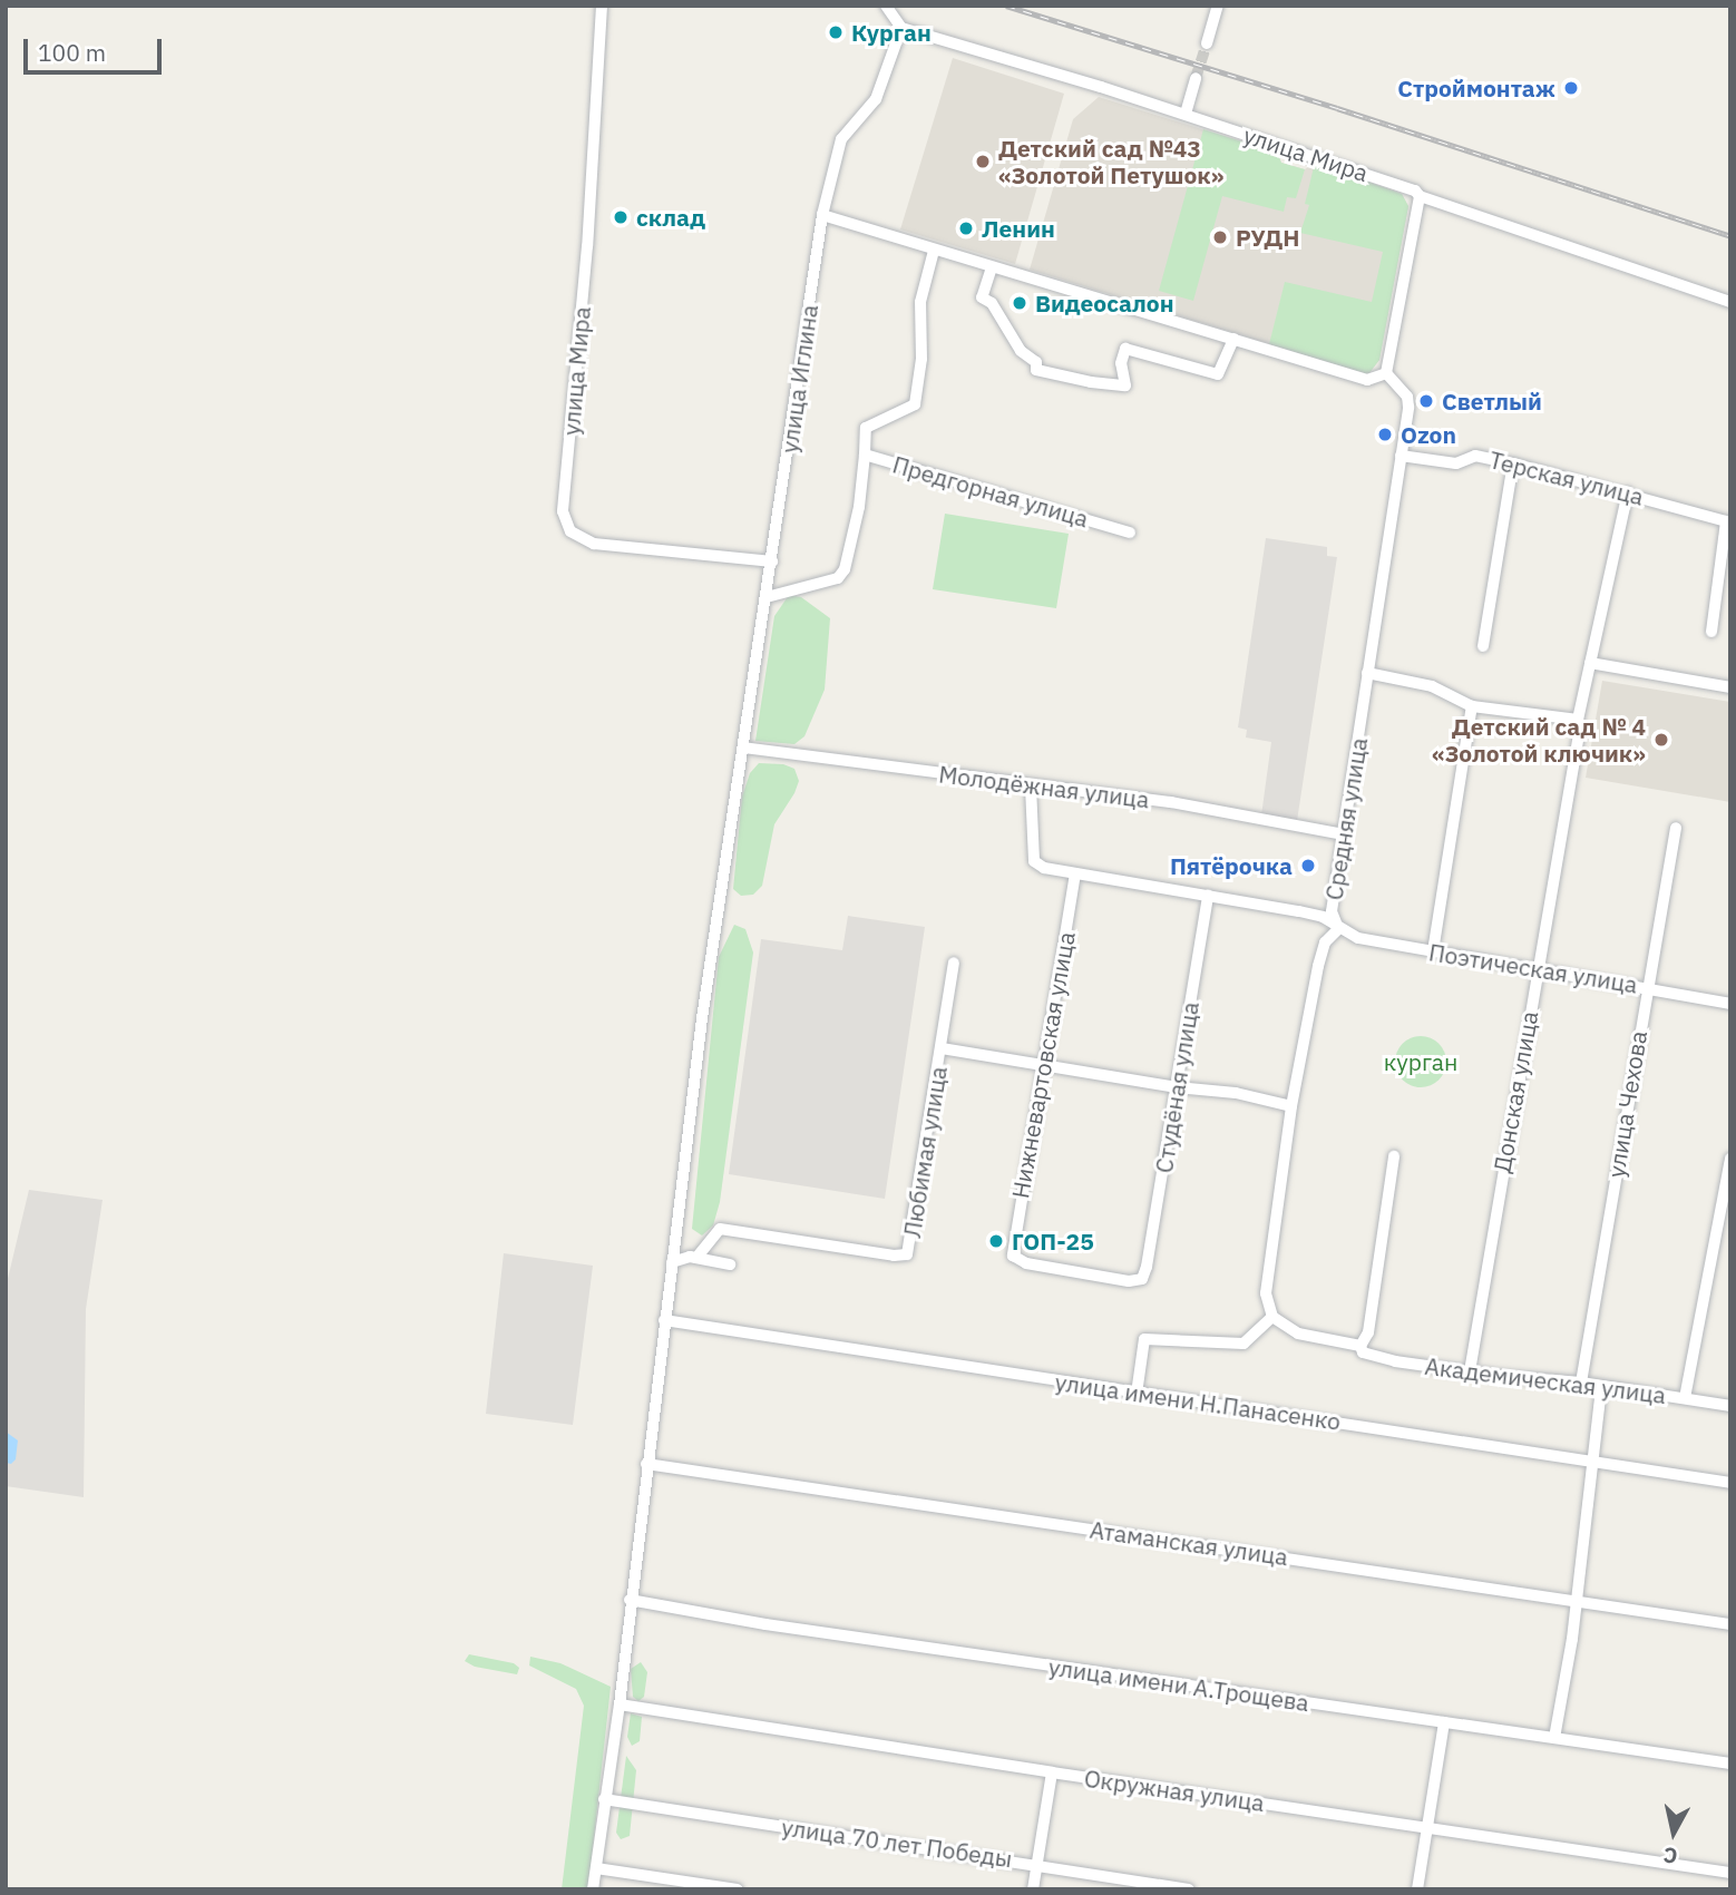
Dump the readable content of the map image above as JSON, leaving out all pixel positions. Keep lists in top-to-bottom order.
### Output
{
  "streets": {
    "street": [
      "улица Мира",
      "улица Иглина",
      "Терская улица",
      "Предгорная улица",
      "Молодёжная улица",
      "Средняя улица",
      "Поэтическая улица",
      "Нижневартовская улица",
      "Студёная улица",
      "Донская улица",
      "улица Чехова",
      "Любимая улица",
      "Академическая улица",
      "улица имени Н.Панасенко",
      "Атаманская улица",
      "улица имени А.Трощева",
      "Окружная улица",
      "улица 70 лет Победы"
    ]
  },
  "crossings": [
    ["улица Мира", "улица Иглина"],
    ["улица Иглина", "Предгорная улица"],
    ["улица Иглина", "Молодёжная улица"],
    ["улица Иглина", "улица имени Н.Панасенко"],
    ["улица Иглина", "Атаманская улица"],
    ["улица Иглина", "улица имени А.Трощева"],
    ["улица Иглина", "Окружная улица"],
    ["улица Иглина", "улица 70 лет Победы"],
    ["Терская улица", "Средняя улица"],
    ["Терская улица", "Донская улица"],
    ["Молодёжная улица", "Средняя улица"],
    ["Молодёжная улица", "Поэтическая улица"],
    ["Средняя улица", "Поэтическая улица"],
    ["Средняя улица", "Академическая улица"],
    ["Поэтическая улица", "Нижневартовская улица"],
    ["Поэтическая улица", "Студёная улица"],
    ["Поэтическая улица", "Донская улица"],
    ["Поэтическая улица", "улица Чехова"],
    ["Нижневартовская улица", "Студёная улица"],
    ["Донская улица", "Академическая улица"],
    ["улица Чехова", "Академическая улица"]
  ],
  "parks": ["курган"],
  "places": [
    "Курган",
    "Строймонтаж",
    "Детский сад №43 «Золотой Петушок»",
    "склад",
    "Ленин",
    "РУДН",
    "Видеосалон",
    "Светлый",
    "Ozon",
    "Детский сад № 4 «Золотой ключик»",
    "Пятёрочка",
    "ГОП-25"
  ],
  "scale_bar": "100 m",
  "north": "bottom"
}
